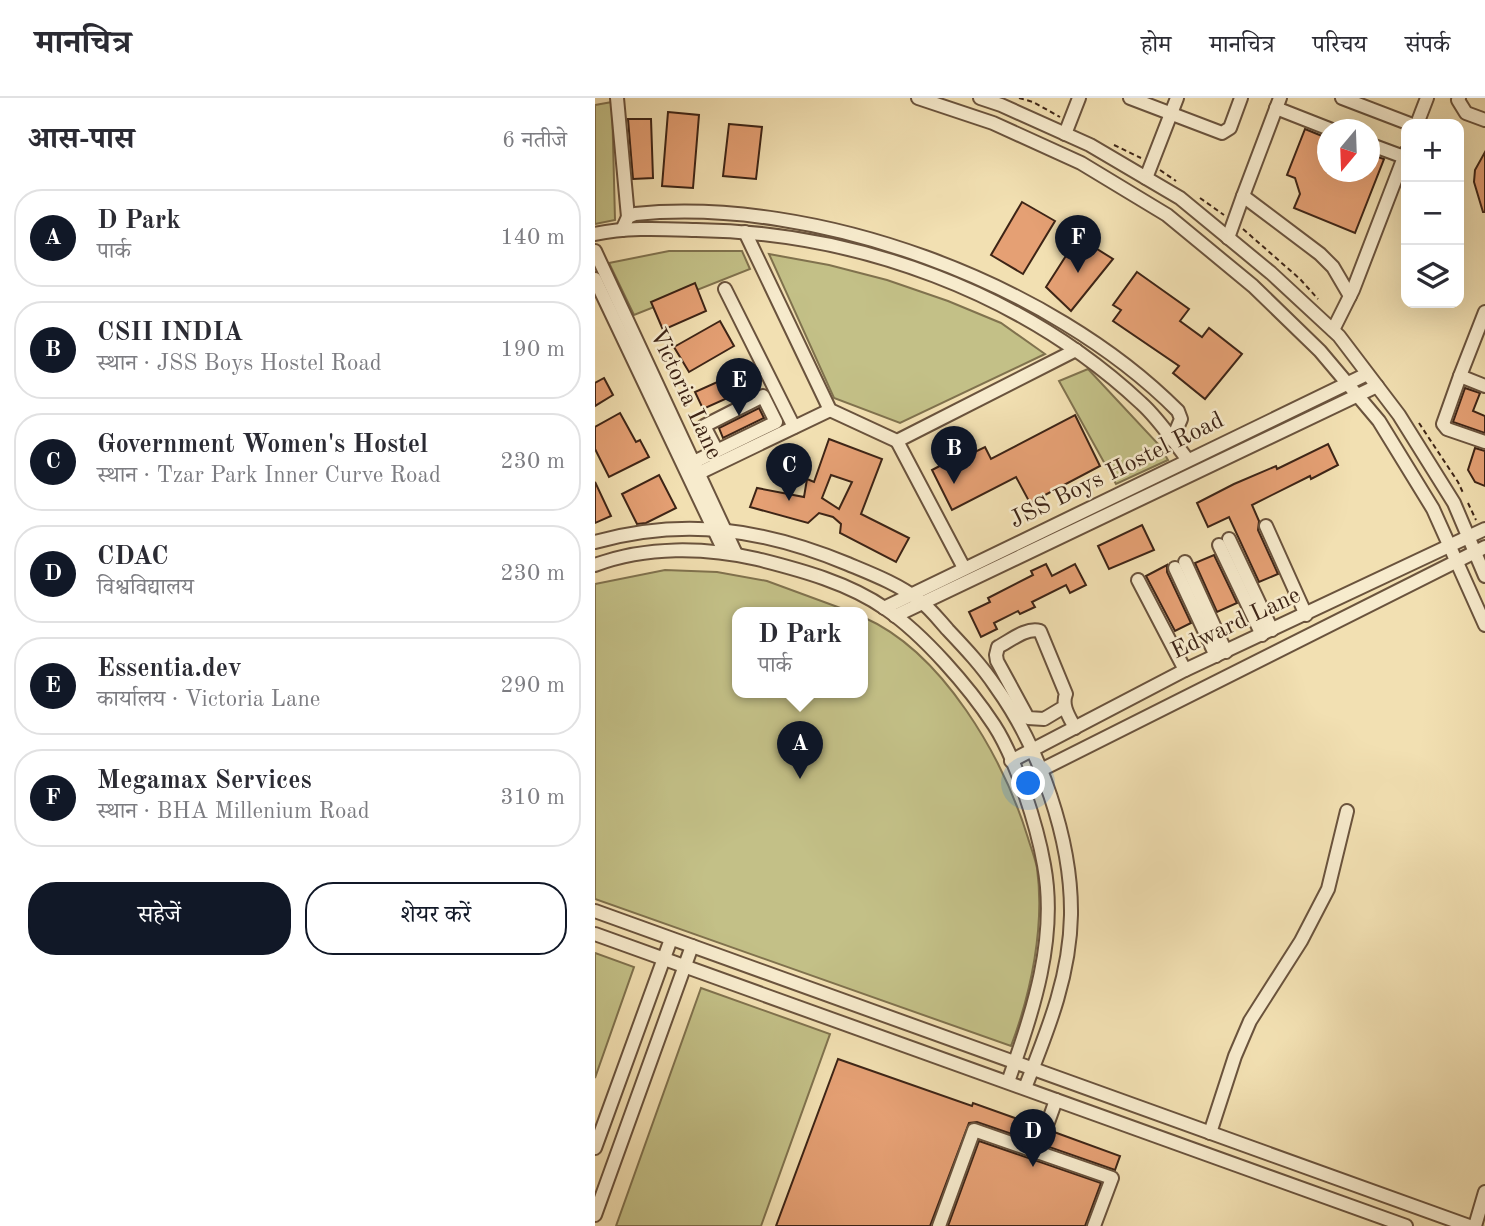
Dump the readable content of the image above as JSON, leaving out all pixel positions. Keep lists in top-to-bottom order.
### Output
{
  "streets": {
    "street": ["Victoria Lane", "JSS Boys Hostel Road", "Edward Lane"]
  },
  "north": "bottom",
  "page": {
    "header": "मानचित्र",
    "nav": [
      "होम",
      "मानचित्र",
      "परिचय",
      "संपर्क"
    ],
    "heading": ["आस-पास", "6 नतीजे"],
    "map_buttons": ["+", "−"],
    "list": [
      {
        "mark": "A",
        "name": "D Park",
        "note": "पार्क",
        "value": "140 m"
      },
      {
        "mark": "B",
        "name": "CSII INDIA",
        "note": "स्थान · JSS Boys Hostel Road",
        "value": "190 m"
      },
      {
        "mark": "C",
        "name": "Government Women's Hostel",
        "note": "स्थान · Tzar Park Inner Curve Road",
        "value": "230 m"
      },
      {
        "mark": "D",
        "name": "CDAC",
        "note": "विश्वविद्यालय",
        "value": "230 m"
      },
      {
        "mark": "E",
        "name": "Essentia.dev",
        "note": "कार्यालय · Victoria Lane",
        "value": "290 m"
      },
      {
        "mark": "F",
        "name": "Megamax Services",
        "note": "स्थान · BHA Millenium Road",
        "value": "310 m"
      }
    ],
    "pins": [
      "F",
      "E",
      "B",
      "C",
      "A",
      "D"
    ],
    "popup": ["D Park", "पार्क"],
    "buttons": ["सहेजें", "शेयर करें"]
  }
}
